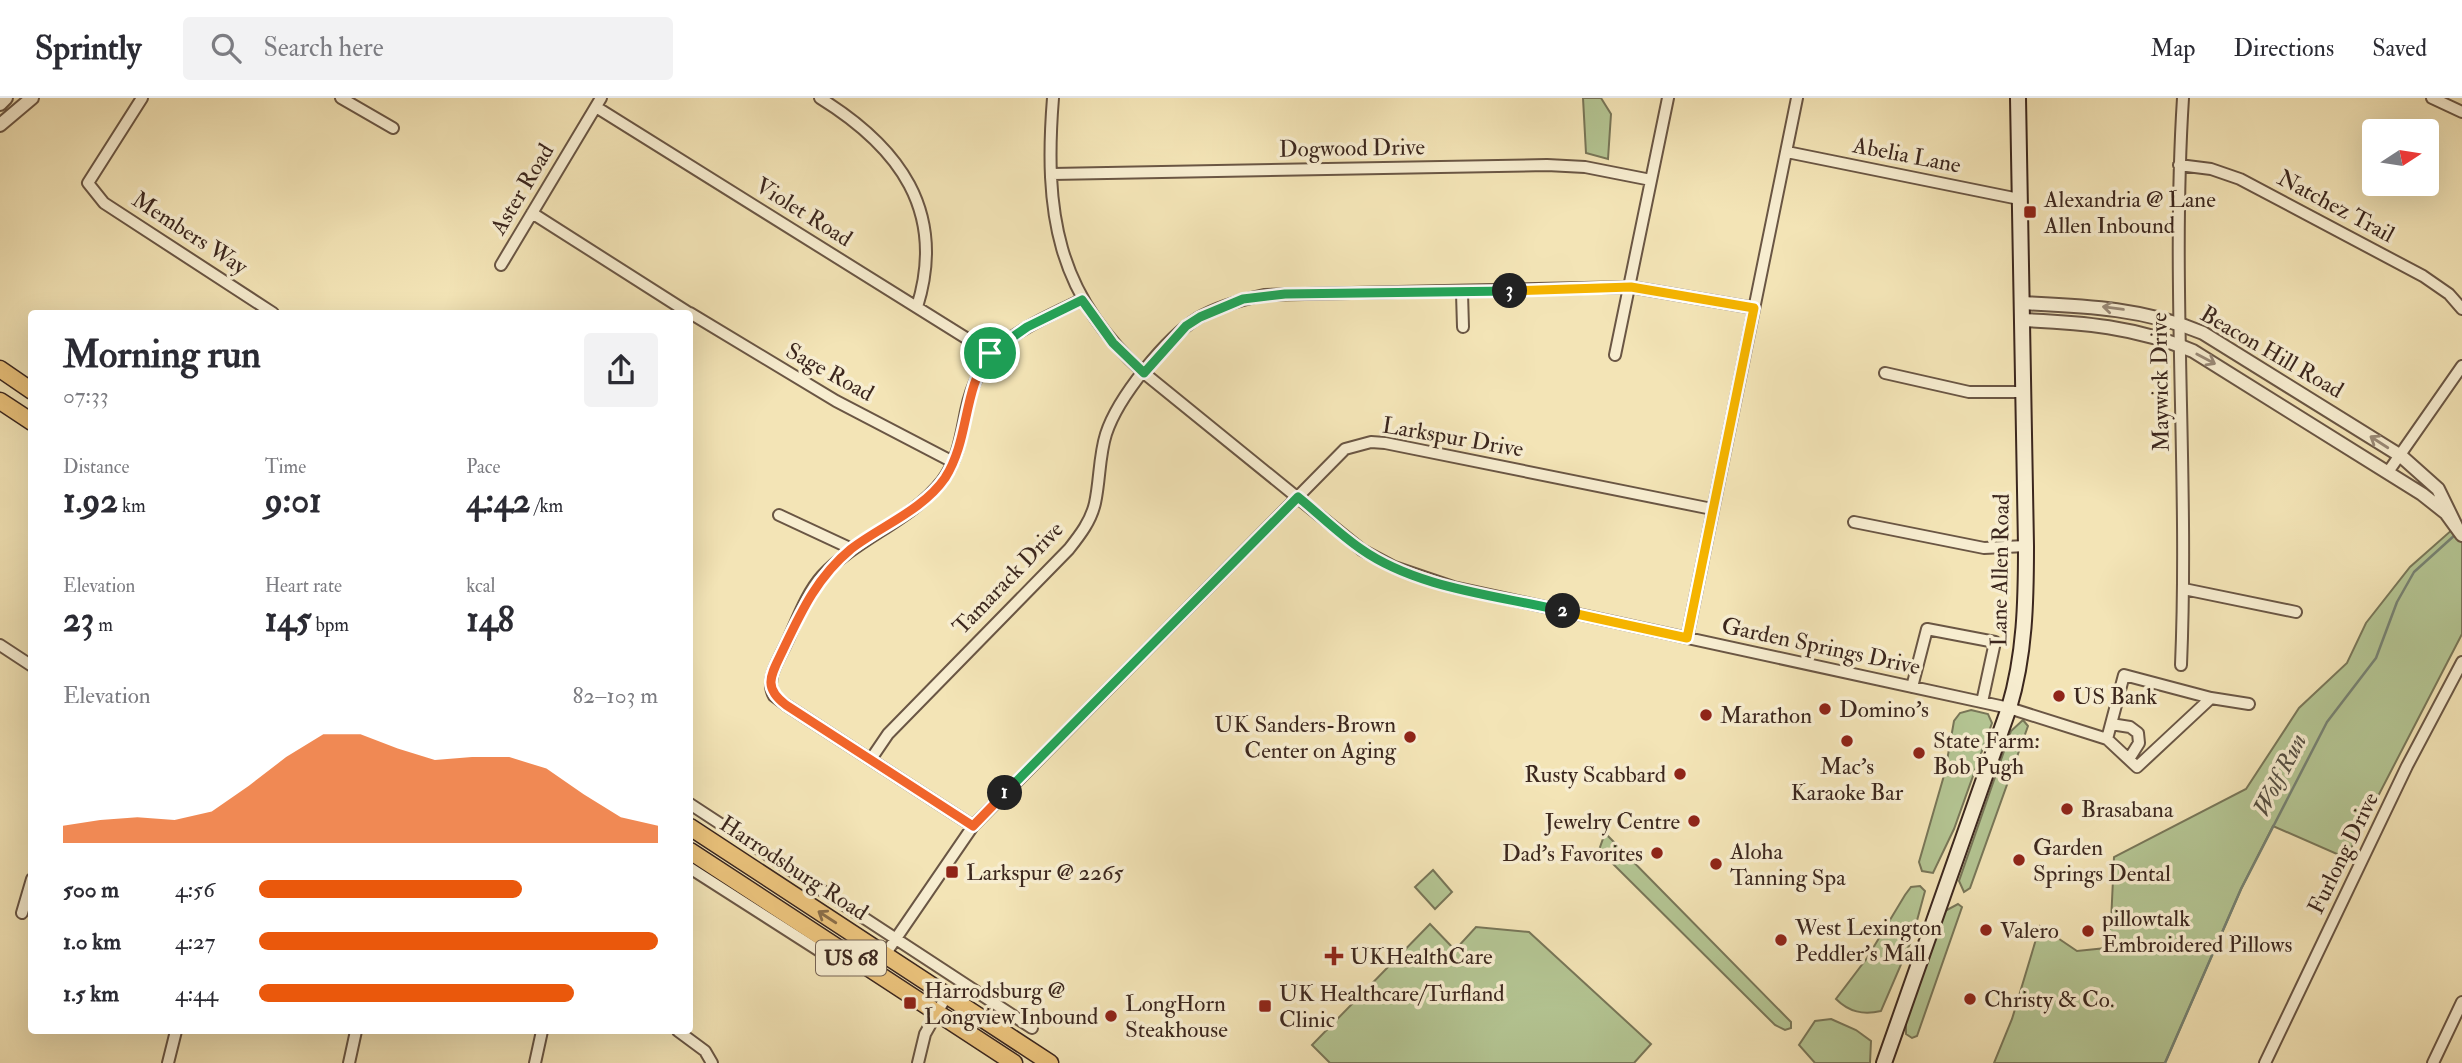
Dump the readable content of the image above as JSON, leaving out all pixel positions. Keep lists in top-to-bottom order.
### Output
{
  "streets": {
    "main road": ["Lane Allen Road", "Harrodsburg Road", "US 68"],
    "street": [
      "Dogwood Drive",
      "Abelia Lane",
      "Aster Road",
      "Natchez Trail",
      "Violet Road",
      "Members Way",
      "Beacon Hill Road",
      "Sage Road",
      "Maywick Drive",
      "Larkspur Drive",
      "Tamarack Drive",
      "Garden Springs Drive",
      "Furlong Drive"
    ]
  },
  "crossings": [
    ["Dogwood Drive", "Garden Springs Drive"],
    ["Abelia Lane", "Lane Allen Road"],
    ["Aster Road", "Violet Road"],
    ["Aster Road", "Sage Road"],
    ["Natchez Trail", "Maywick Drive"],
    ["Beacon Hill Road", "Maywick Drive"],
    ["Beacon Hill Road", "Lane Allen Road"],
    ["Larkspur Drive", "Garden Springs Drive"],
    ["Larkspur Drive", "Harrodsburg Road"],
    ["Lane Allen Road", "Garden Springs Drive"],
    ["Tamarack Drive", "Garden Springs Drive"]
  ],
  "water": ["Wolf Run"],
  "places": {
    "transit": [
      "Alexandria @ Lane Allen Inbound",
      "Larkspur @ 2265",
      "Harrodsburg @ Longview Inbound",
      "UK Healthcare/Turfland Clinic"
    ],
    "other": [
      "US Bank",
      "Domino's",
      "Marathon",
      "UK Sanders-Brown Center on Aging",
      "Mac's Karaoke Bar",
      "State Farm: Bob Pugh",
      "Rusty Scabbard",
      "Brasabana",
      "Jewelry Centre",
      "Dad's Favorites",
      "Garden Springs Dental",
      "Aloha Tanning Spa",
      "Valero",
      "pillowtalk Embroidered Pillows",
      "West Lexington Peddler's Mall",
      "Christy & Co.",
      "LongHorn Steakhouse"
    ],
    "health": ["UKHealthCare"]
  },
  "north": "right",
  "page": {
    "header": "Sprintly",
    "search": "Search here",
    "nav": ["Map", "Directions", "Saved"],
    "pins": ["3", "2", "1"],
    "heading": ["Morning run", "07:33"],
    "stats": [
      ["Distance", "1.92 km"],
      ["Time", "9:01"],
      ["Pace", "4:42 /km"],
      ["Elevation", "23 m"],
      ["Heart rate", "145 bpm"],
      ["kcal", "148"]
    ],
    "chart": ["Elevation", "82–103 m"],
    "list": [
      {
        "name": "500 m",
        "note": "4:56"
      },
      {
        "name": "1.0 km",
        "note": "4:27"
      },
      {
        "name": "1.5 km",
        "note": "4:44"
      }
    ]
  }
}
